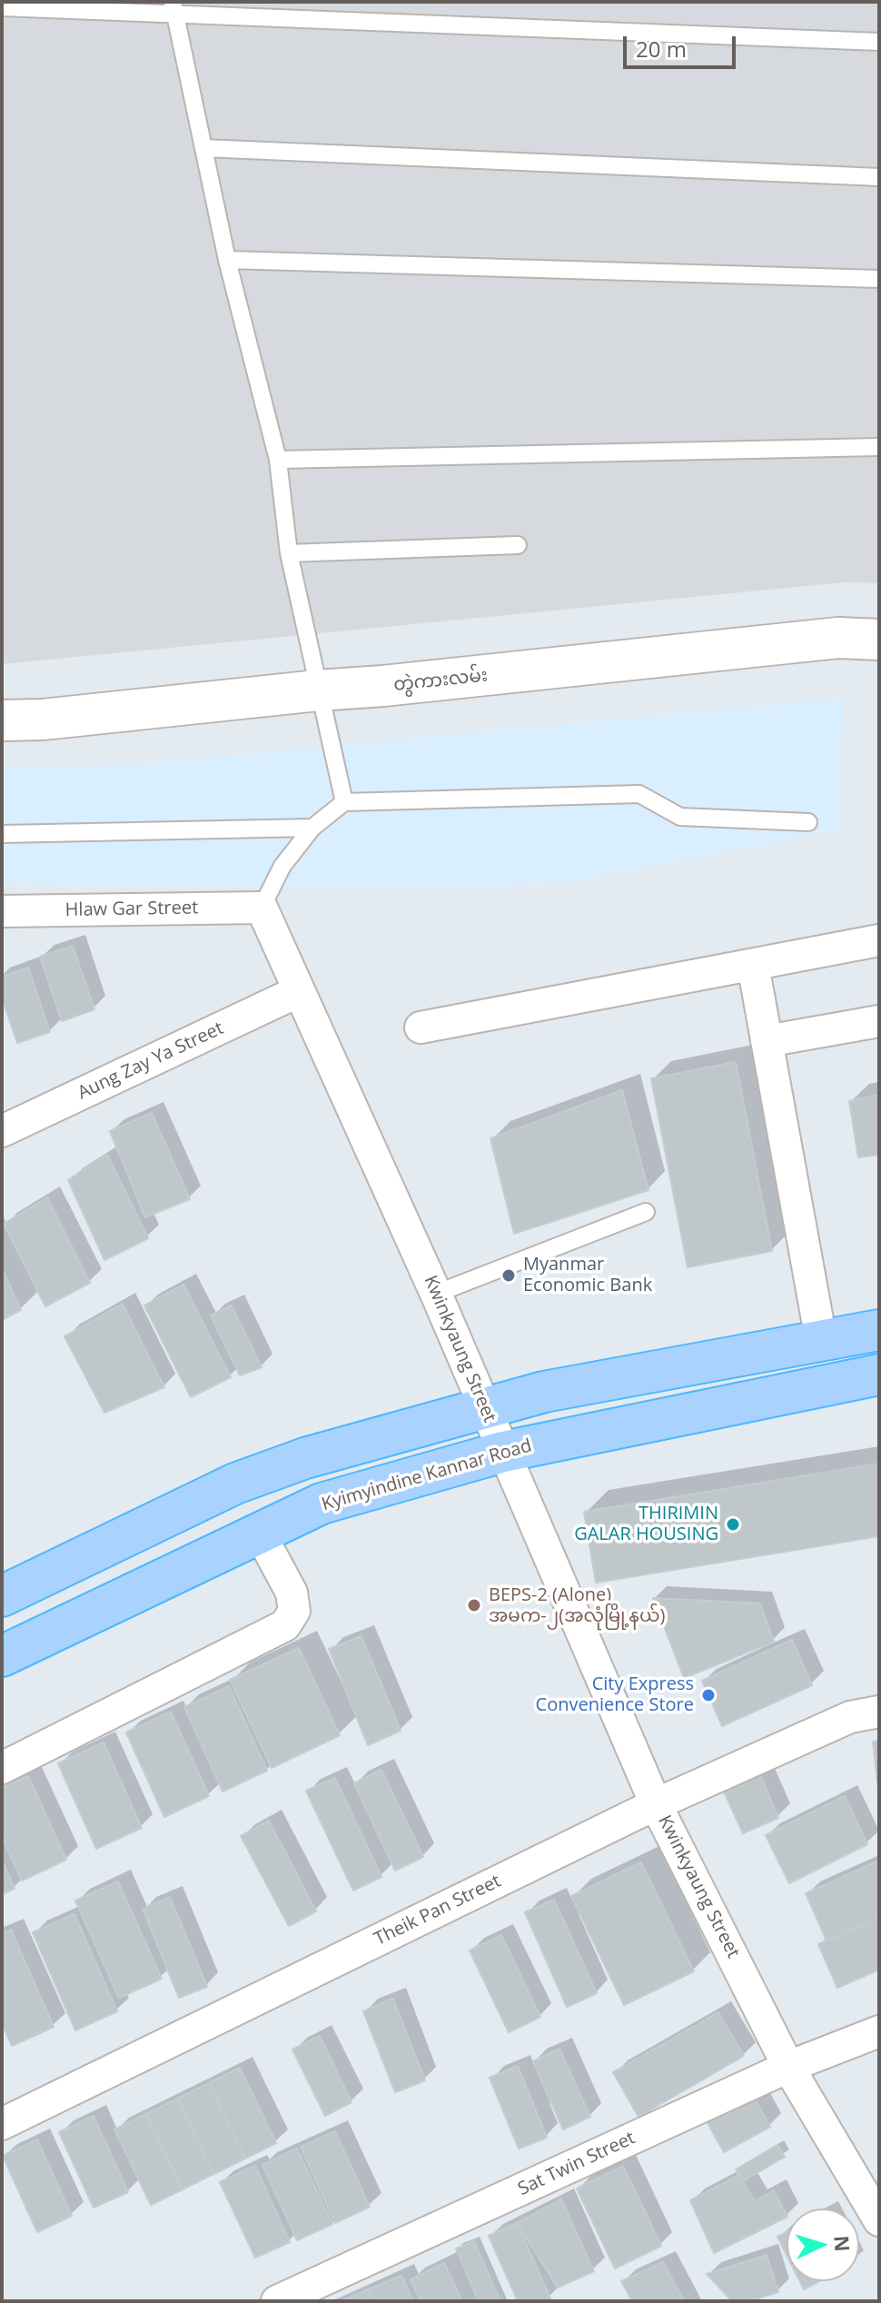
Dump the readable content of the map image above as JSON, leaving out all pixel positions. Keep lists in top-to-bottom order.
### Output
{
  "streets": {
    "main road": ["တွဲကားလမ်း", "Kyimyindine Kannar Road"],
    "street": [
      "Hlaw Gar Street",
      "Aung Zay Ya Street",
      "Kwinkyaung Street",
      "Theik Pan Street",
      "Sat Twin Street"
    ]
  },
  "crossings": [
    ["Hlaw Gar Street", "Kwinkyaung Street"],
    ["Aung Zay Ya Street", "Kwinkyaung Street"],
    ["Kwinkyaung Street", "Kyimyindine Kannar Road"],
    ["Kwinkyaung Street", "Theik Pan Street"],
    ["Kwinkyaung Street", "Sat Twin Street"]
  ],
  "places": [
    "Myanmar Economic Bank",
    "THIRIMIN GALAR HOUSING",
    "BEPS-2 (Alone) အမက-၂(အလုံမြို့နယ်)",
    "City Express Convenience Store"
  ],
  "scale_bar": "20 m",
  "north": "right"
}
